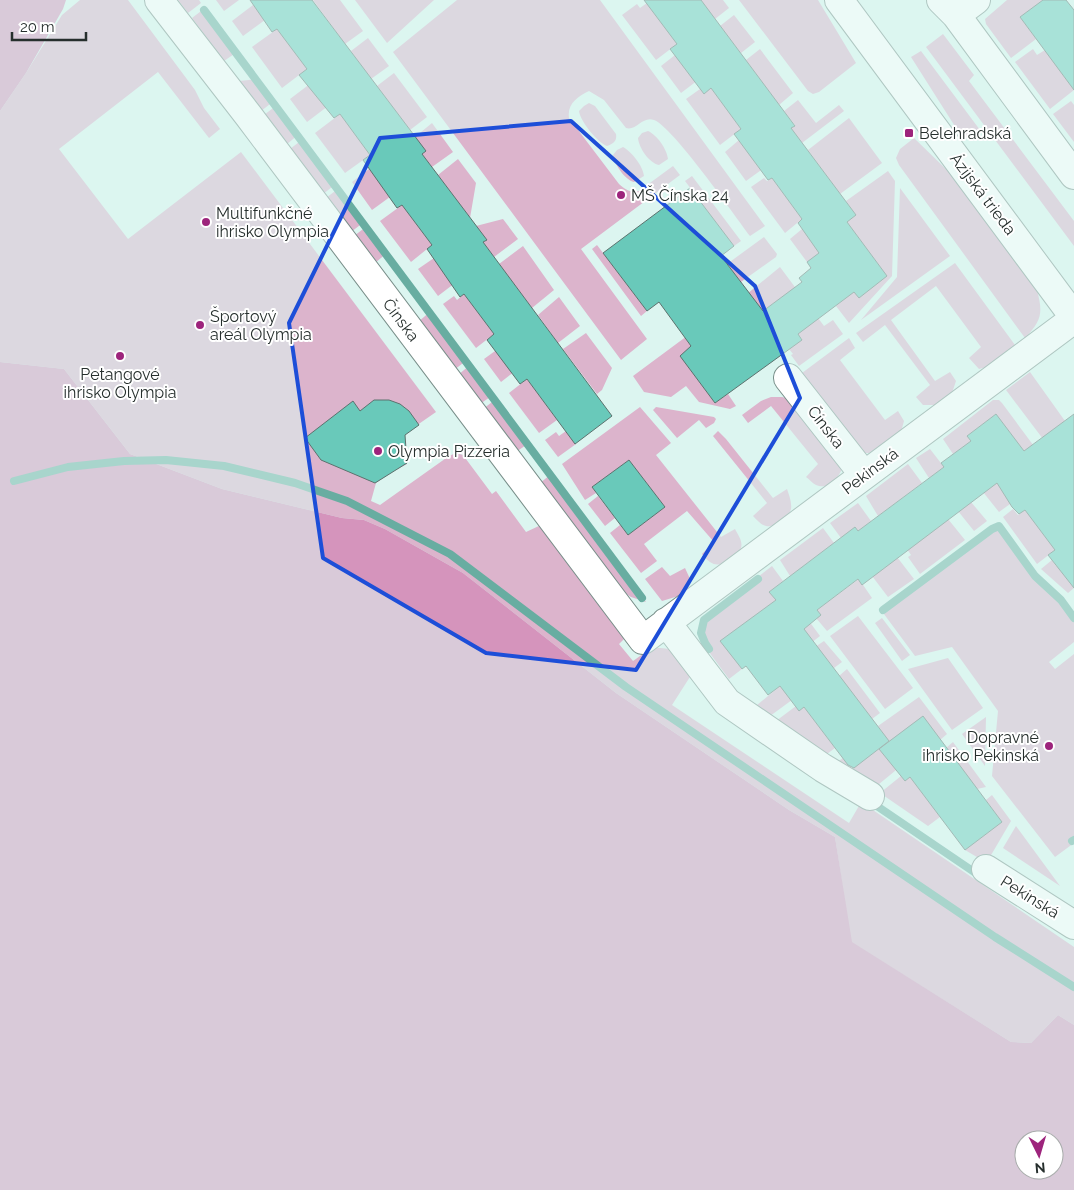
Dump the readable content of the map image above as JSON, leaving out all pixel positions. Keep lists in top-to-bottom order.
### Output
{
  "streets": {
    "street": ["Ázijská trieda", "Čínska", "Pekinská"]
  },
  "crossings": [
    ["Ázijská trieda", "Pekinská"],
    ["Čínska", "Pekinská"]
  ],
  "places": {
    "transit": ["Belehradská"],
    "other": [
      "MŠ Čínska 24",
      "Multifunkčné ihrisko Olympia",
      "Športový areál Olympia",
      "Petangové ihrisko Olympia",
      "Olympia Pizzeria",
      "Dopravné ihrisko Pekinská"
    ]
  },
  "scale_bar": "20 m",
  "north": "bottom"
}
